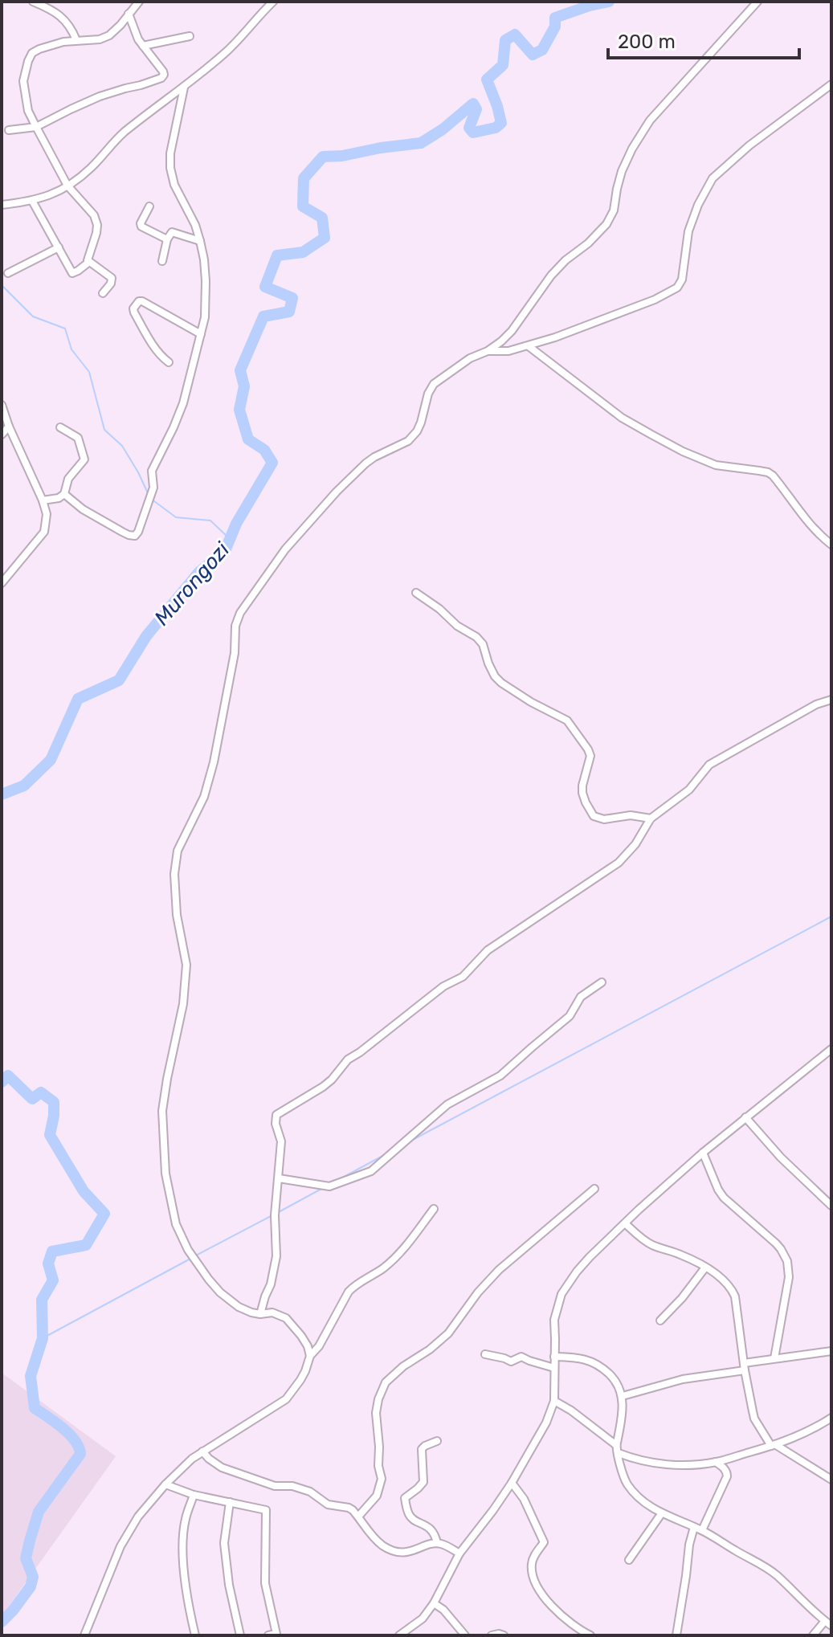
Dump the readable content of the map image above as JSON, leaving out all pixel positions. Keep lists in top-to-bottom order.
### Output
{
  "water": ["Murongozi"],
  "scale_bar": "200 m"
}
